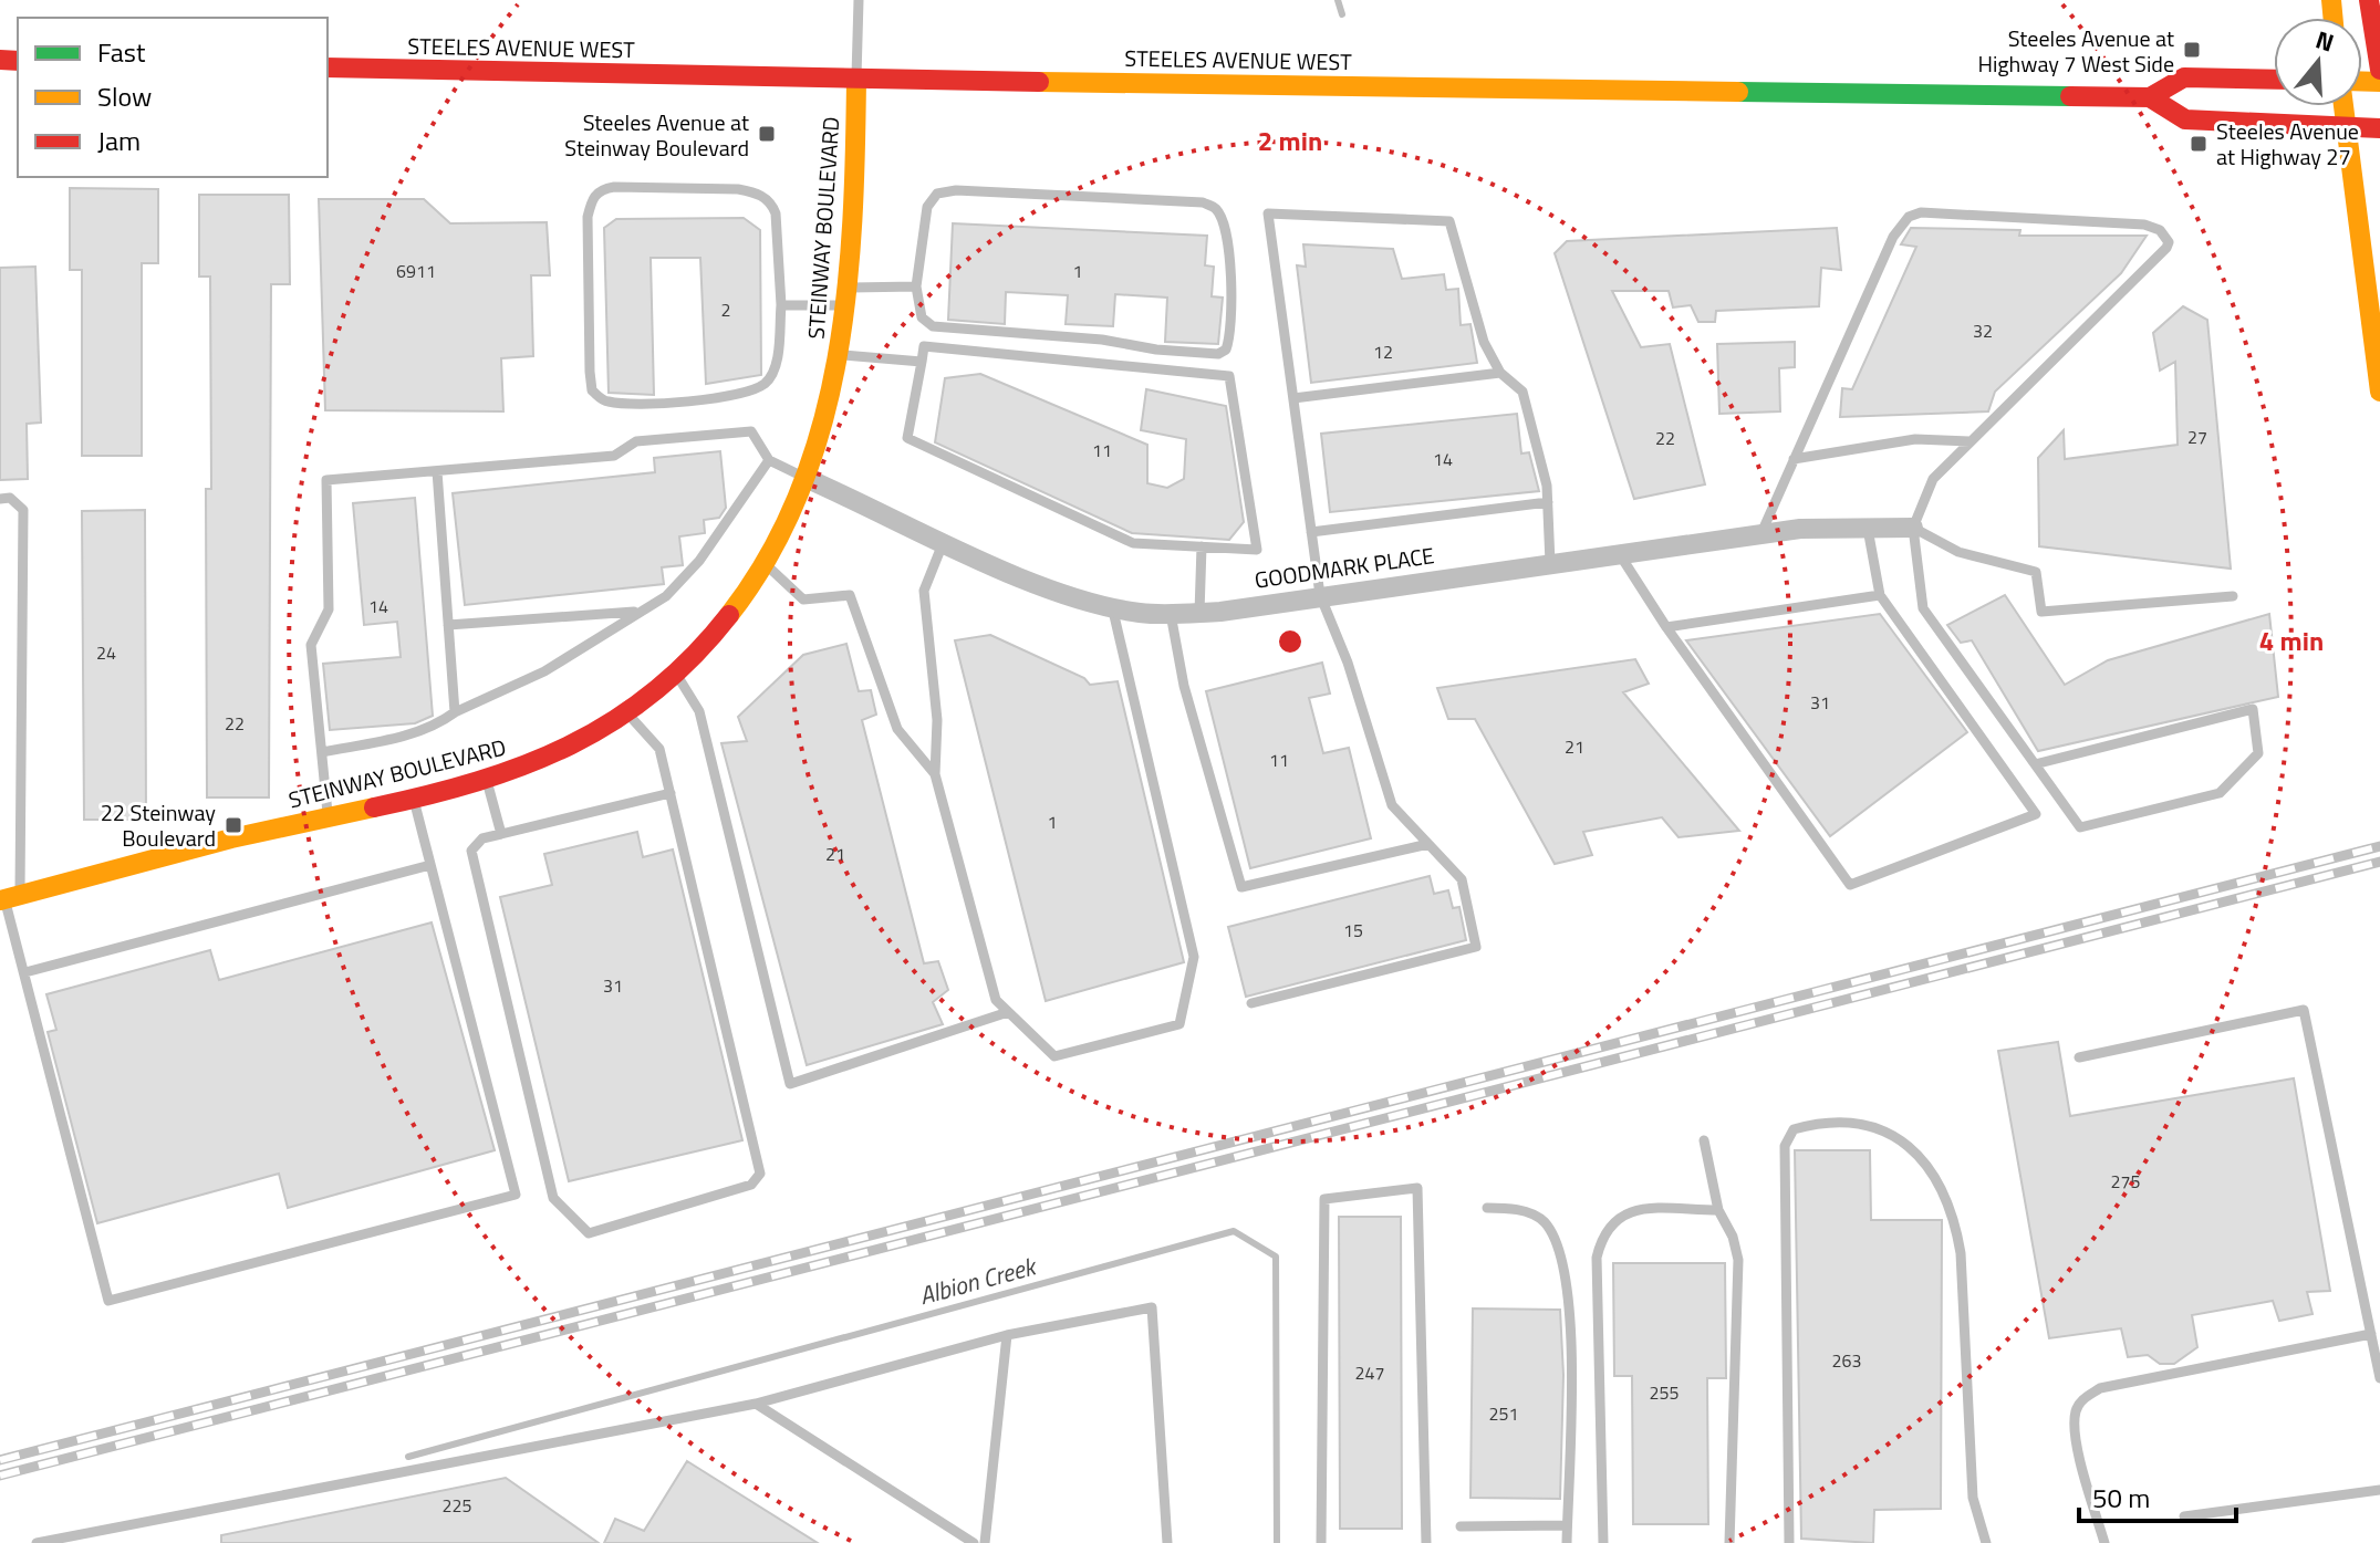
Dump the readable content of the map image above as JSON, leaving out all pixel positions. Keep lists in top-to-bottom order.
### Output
{
  "streets": {
    "main road": ["STEELES AVENUE WEST", "STEINWAY BOULEVARD"],
    "street": ["GOODMARK PLACE"]
  },
  "crossings": [
    ["STEELES AVENUE WEST", "STEINWAY BOULEVARD"],
    ["STEINWAY BOULEVARD", "GOODMARK PLACE"]
  ],
  "water": ["Albion Creek"],
  "places": {
    "transit": [
      "Steeles Avenue at Highway 7 West Side",
      "Steeles Avenue at Steinway Boulevard",
      "Steeles Avenue at Highway 27",
      "22 Steinway Boulevard"
    ]
  },
  "house_numbers": [
    "6911",
    "1",
    "2",
    "32",
    "12",
    "27",
    "22",
    "11",
    "14",
    "14",
    "24",
    "31",
    "22",
    "21",
    "11",
    "1",
    "21",
    "15",
    "31",
    "275",
    "263",
    "247",
    "255",
    "251",
    "225"
  ],
  "legend": ["Fast", "Slow", "Jam"],
  "scale_bar": "50 m",
  "north": "top",
  "rings": ["2 min", "4 min"]
}
